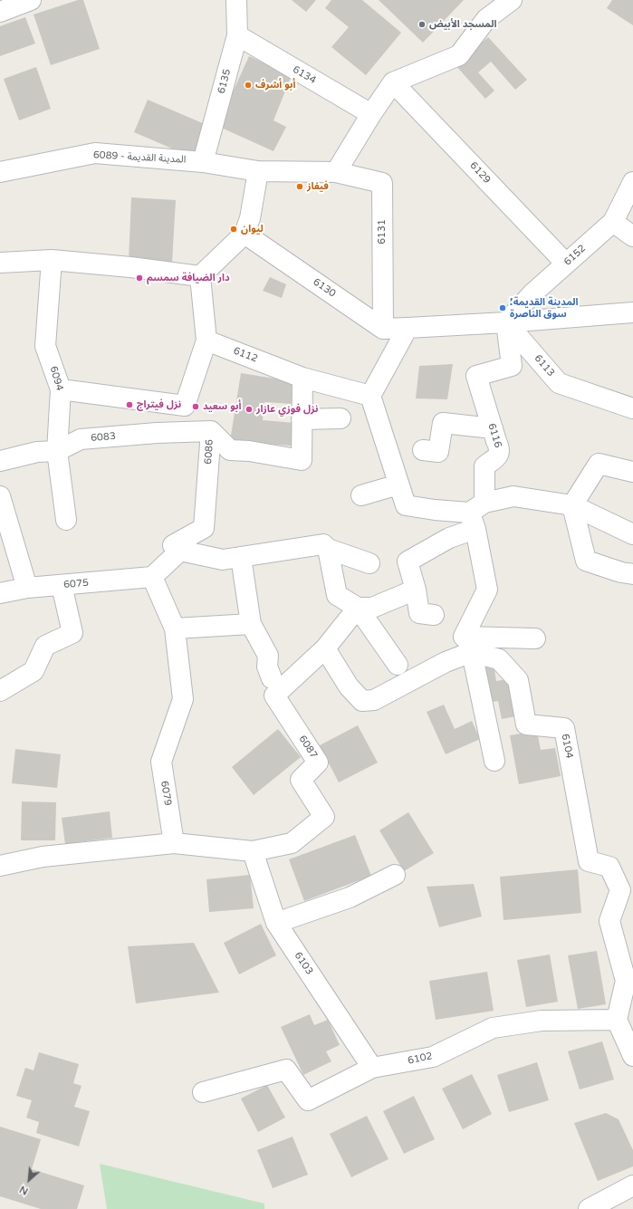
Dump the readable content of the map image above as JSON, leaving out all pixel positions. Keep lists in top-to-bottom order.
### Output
{
  "streets": {
    "street": [
      "6134",
      "6135",
      "المدينة القديمة - 6089",
      "6129",
      "6131",
      "6152",
      "6130",
      "6112",
      "6113",
      "6094",
      "6116",
      "6083",
      "6086",
      "6075",
      "6104",
      "6087",
      "6079",
      "6103",
      "6102"
    ]
  },
  "crossings": [
    ["6134", "6135"],
    ["6135", "المدينة القديمة - 6089"],
    ["المدينة القديمة - 6089", "6131"],
    ["6129", "6152"],
    ["6131", "6130"],
    ["6152", "6113"],
    ["6152", "6116"],
    ["6112", "6086"],
    ["6113", "6116"],
    ["6094", "6083"],
    ["6083", "6086"],
    ["6075", "6079"],
    ["6104", "6102"],
    ["6087", "6079"],
    ["6087", "6103"],
    ["6103", "6102"]
  ],
  "places": [
    "المسجد الأبيض",
    "أبو أشرف",
    "فيفاز",
    "ليوان",
    "دار الضيافة سمسم",
    "المدينة القديمة؛ سوق الناصرة",
    "نزل فيتراج",
    "أبو سعيد",
    "نزل فوزي عازار"
  ],
  "north": "bottom left"
}
